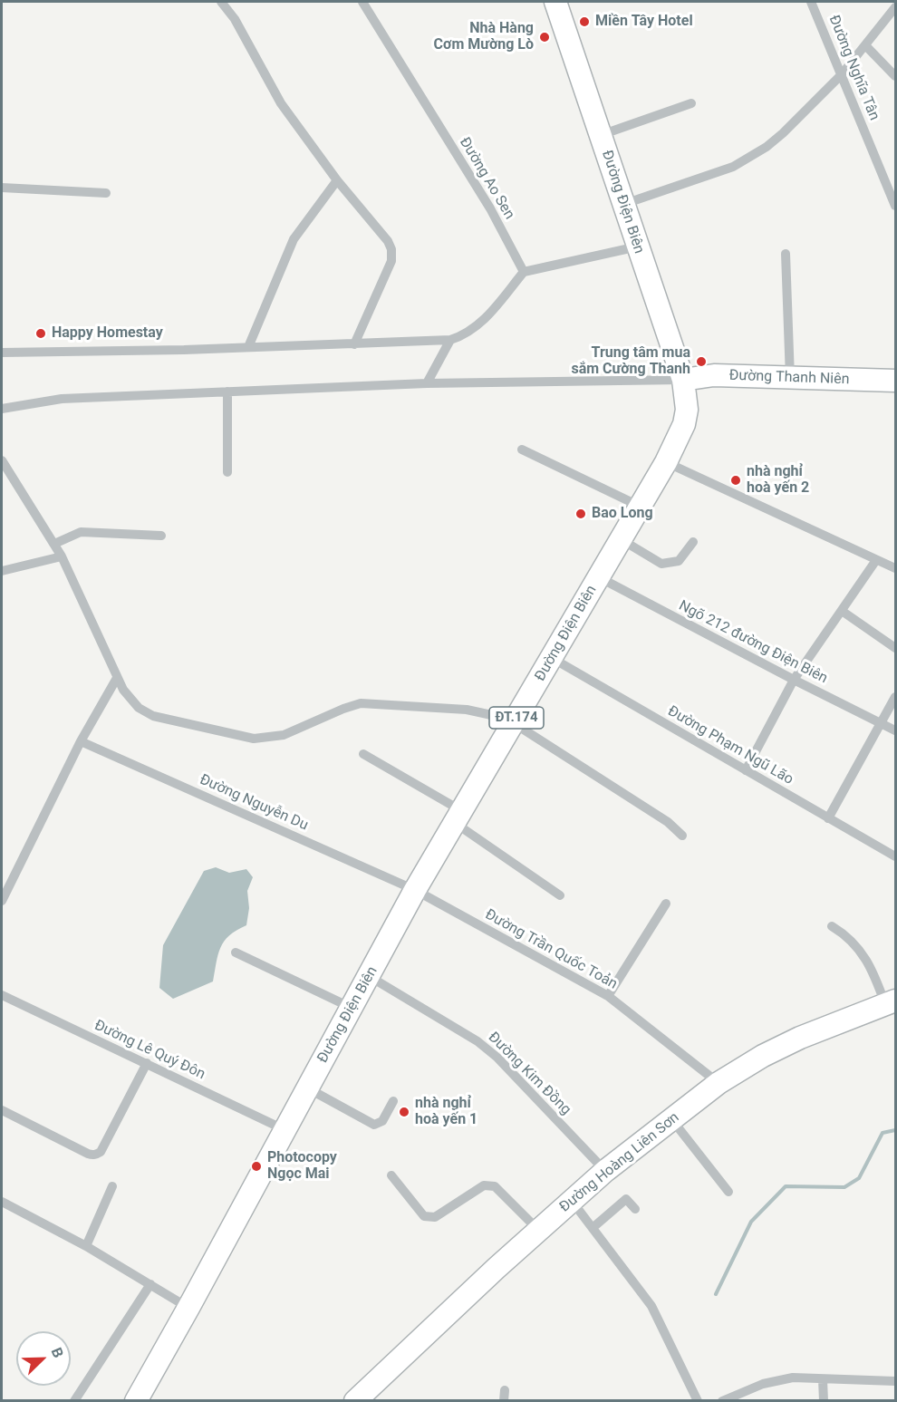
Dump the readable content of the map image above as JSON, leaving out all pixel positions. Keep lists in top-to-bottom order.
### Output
{
  "streets": {
    "main road": [
      "Đường Điện Biên",
      "Đường Thanh Niên",
      "ĐT.174",
      "Đường Hoàng Liên Sơn"
    ],
    "street": [
      "Đường Nghĩa Tân",
      "Đường Ao Sen",
      "Ngõ 212 đường Điện Biên",
      "Đường Phạm Ngũ Lão",
      "Đường Nguyễn Du",
      "Đường Trần Quốc Toản",
      "Đường Lê Quý Đôn",
      "Đường Kim Đồng"
    ]
  },
  "crossings": [
    ["Đường Điện Biên", "Đường Thanh Niên"],
    ["Đường Điện Biên", "Ngõ 212 đường Điện Biên"],
    ["Đường Điện Biên", "Đường Phạm Ngũ Lão"],
    ["Đường Điện Biên", "Đường Nguyễn Du"],
    ["Đường Điện Biên", "Đường Trần Quốc Toản"],
    ["Đường Điện Biên", "Đường Lê Quý Đôn"],
    ["Đường Điện Biên", "Đường Kim Đồng"],
    ["Đường Nguyễn Du", "Đường Trần Quốc Toản"],
    ["Đường Trần Quốc Toản", "Đường Hoàng Liên Sơn"],
    ["Đường Kim Đồng", "Đường Hoàng Liên Sơn"]
  ],
  "places": [
    "Miền Tây Hotel",
    "Nhà Hàng Cơm Mường Lò",
    "Happy Homestay",
    "Trung tâm mua sắm Cường Thanh",
    "nhà nghỉ hoà yến 2",
    "Bao Long",
    "nhà nghỉ hoà yến 1",
    "Photocopy Ngọc Mai"
  ],
  "north": "top right"
}
